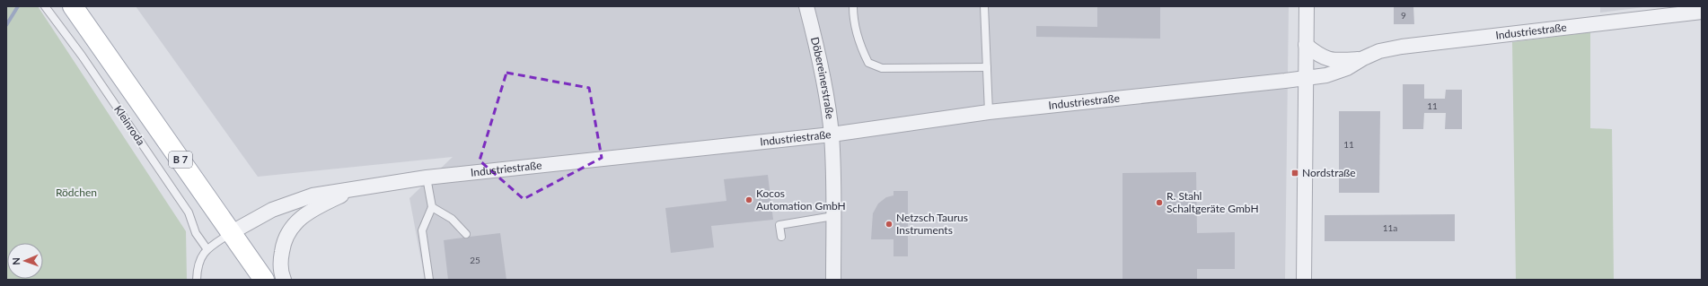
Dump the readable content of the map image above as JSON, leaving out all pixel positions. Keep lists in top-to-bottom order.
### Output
{
  "streets": {
    "main road": ["B 7"],
    "street": ["Industriestraße", "Döbereinerstraße"],
    "lane": ["Kleinroda"]
  },
  "crossings": [
    ["Industriestraße", "Döbereinerstraße"],
    ["Industriestraße", "B 7"]
  ],
  "parks": ["Rödchen"],
  "places": {
    "transit": ["Nordstraße"],
    "other": ["Kocos Automation GmbH", "R. Stahl Schaltgeräte GmbH", "Netzsch Taurus Instruments"]
  },
  "house_numbers": [
    "9",
    "11",
    "11",
    "11a",
    "25"
  ],
  "north": "left"
}
